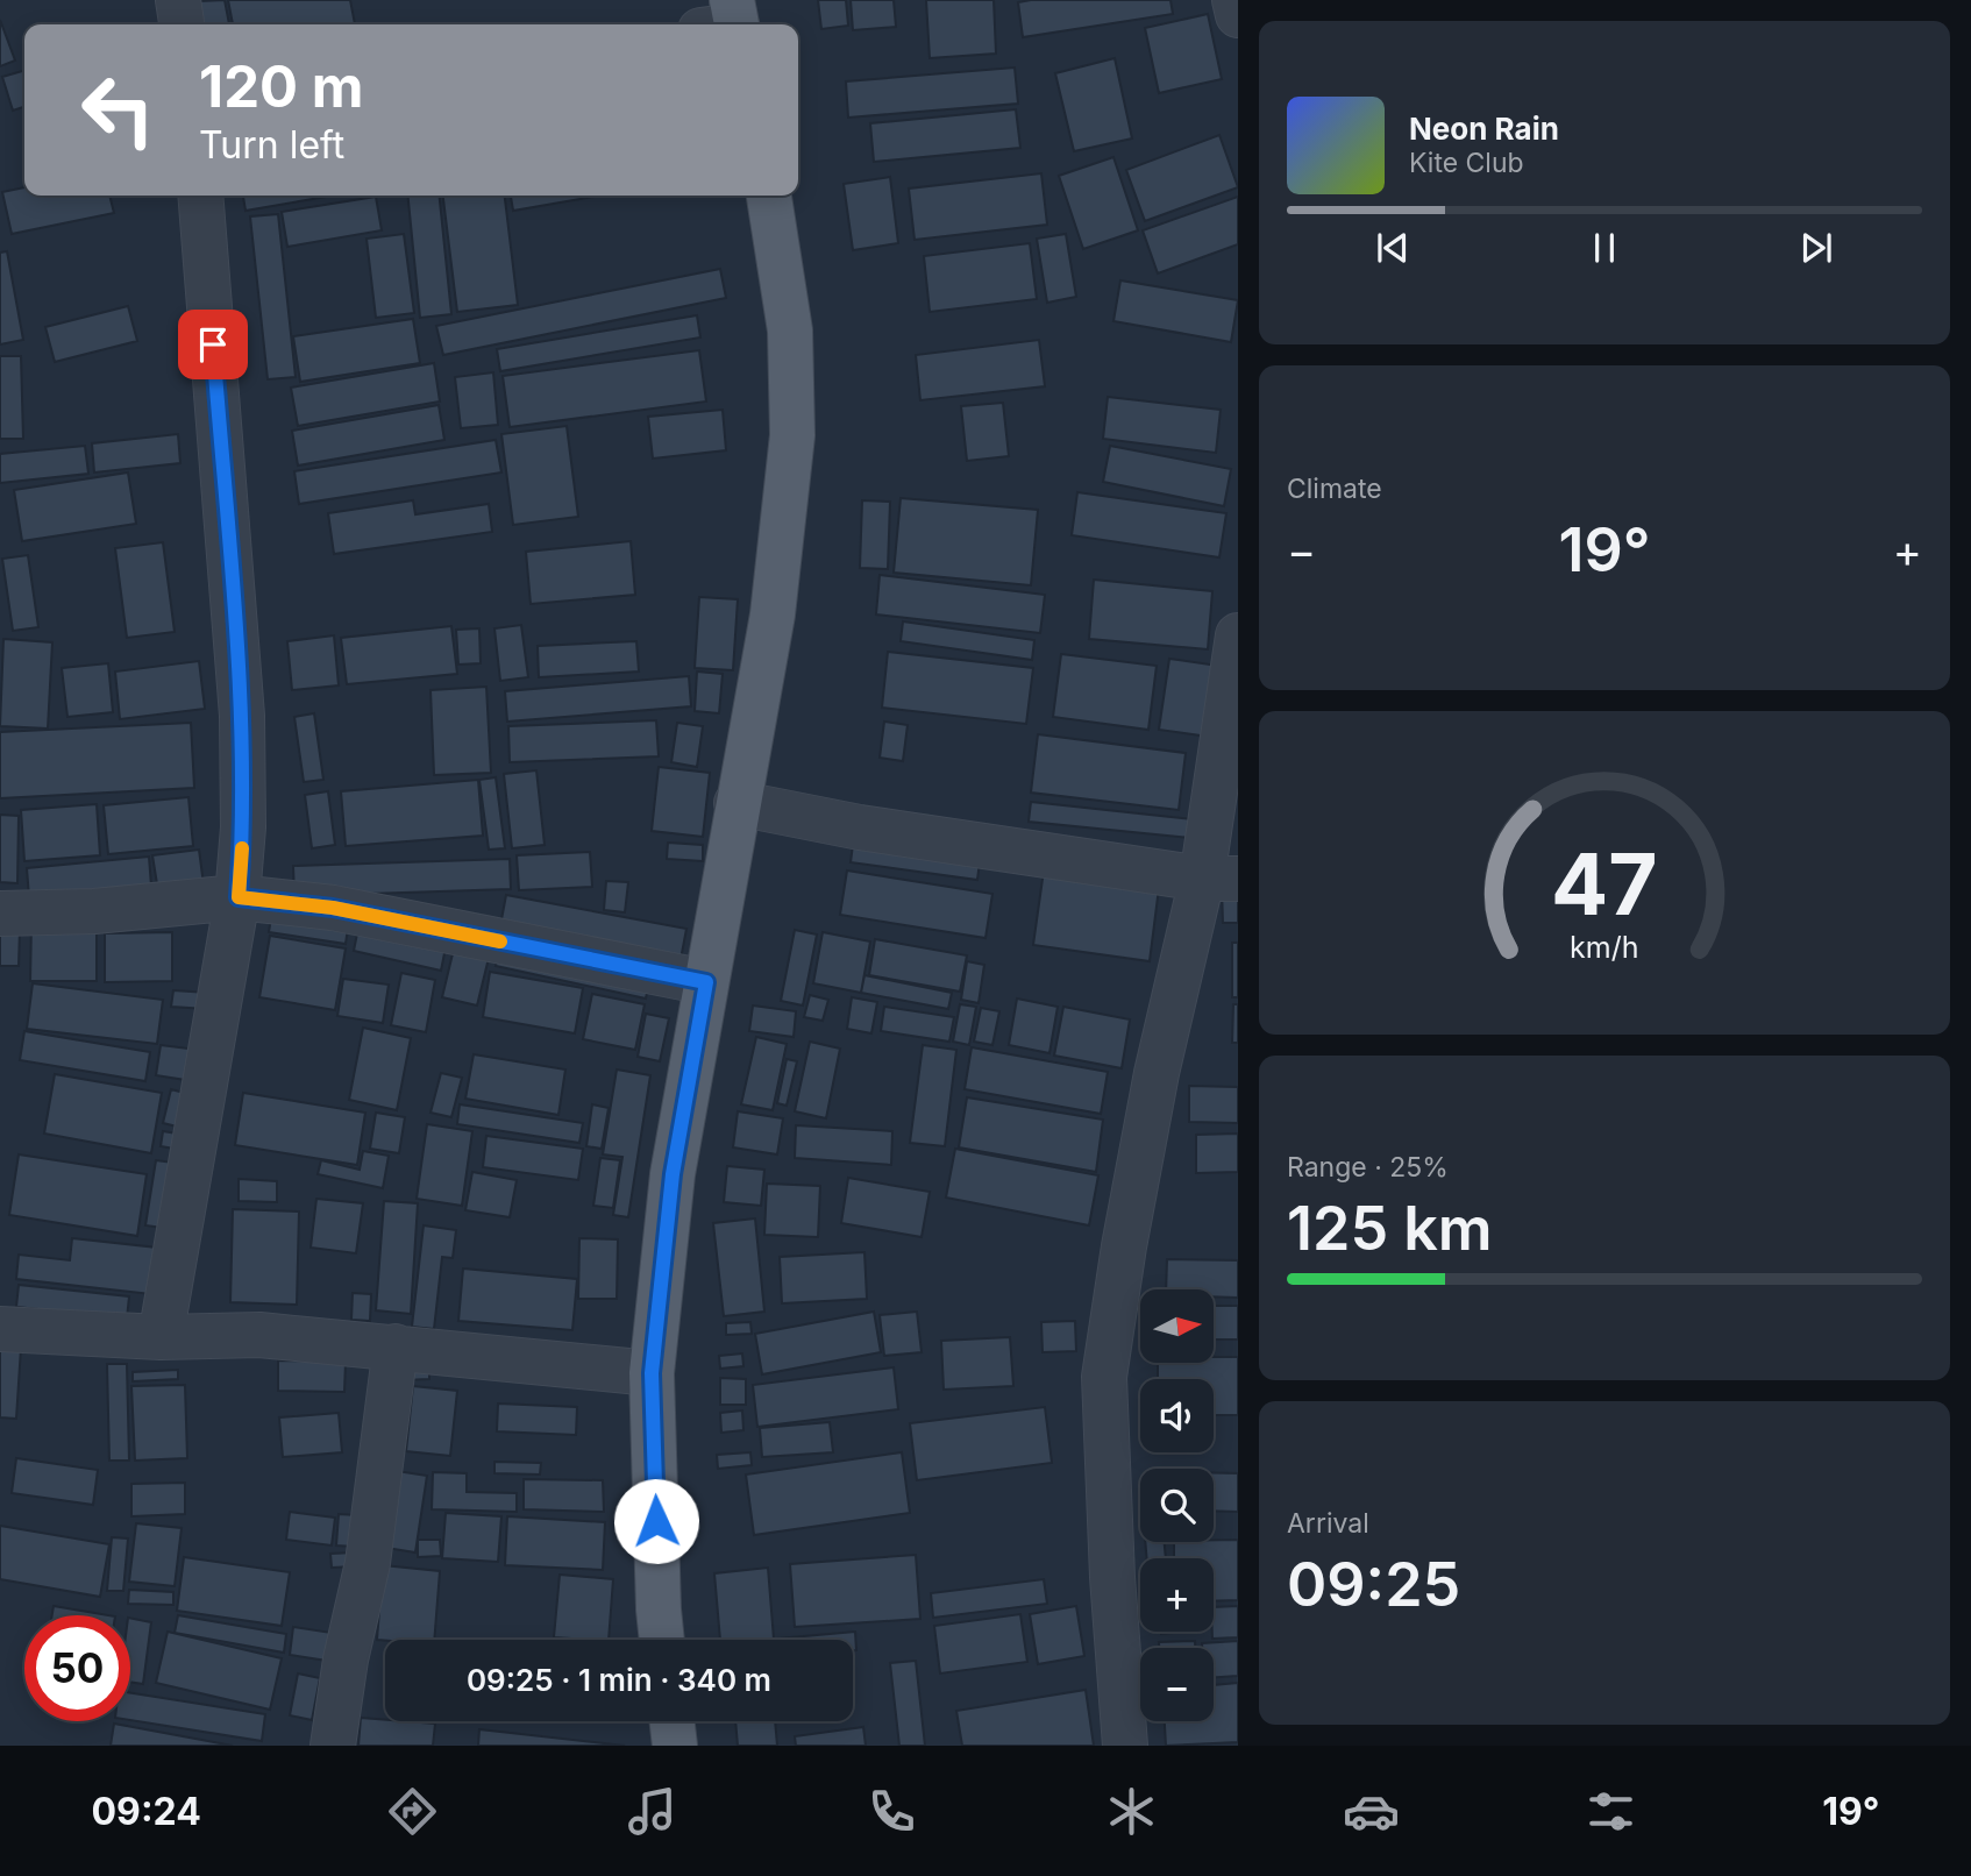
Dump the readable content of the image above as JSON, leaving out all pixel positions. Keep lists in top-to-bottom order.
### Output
{
  "north": "right",
  "page": {
    "turn": ["120 m", "Turn left"],
    "song": ["Neon Rain", "Kite Club"],
    "tile": [
      "Climate",
      ["Range · 25%", "125 km"],
      ["Arrival", "09:25"]
    ],
    "heat": ["−", "19°", "+"],
    "map_buttons": ["+", "−"],
    "limit": "50",
    "trip": "09:25 · 1 min · 340 m",
    "tabs": ["09:24", "19°"],
    "gauge": ["47", "km/h"]
  }
}
